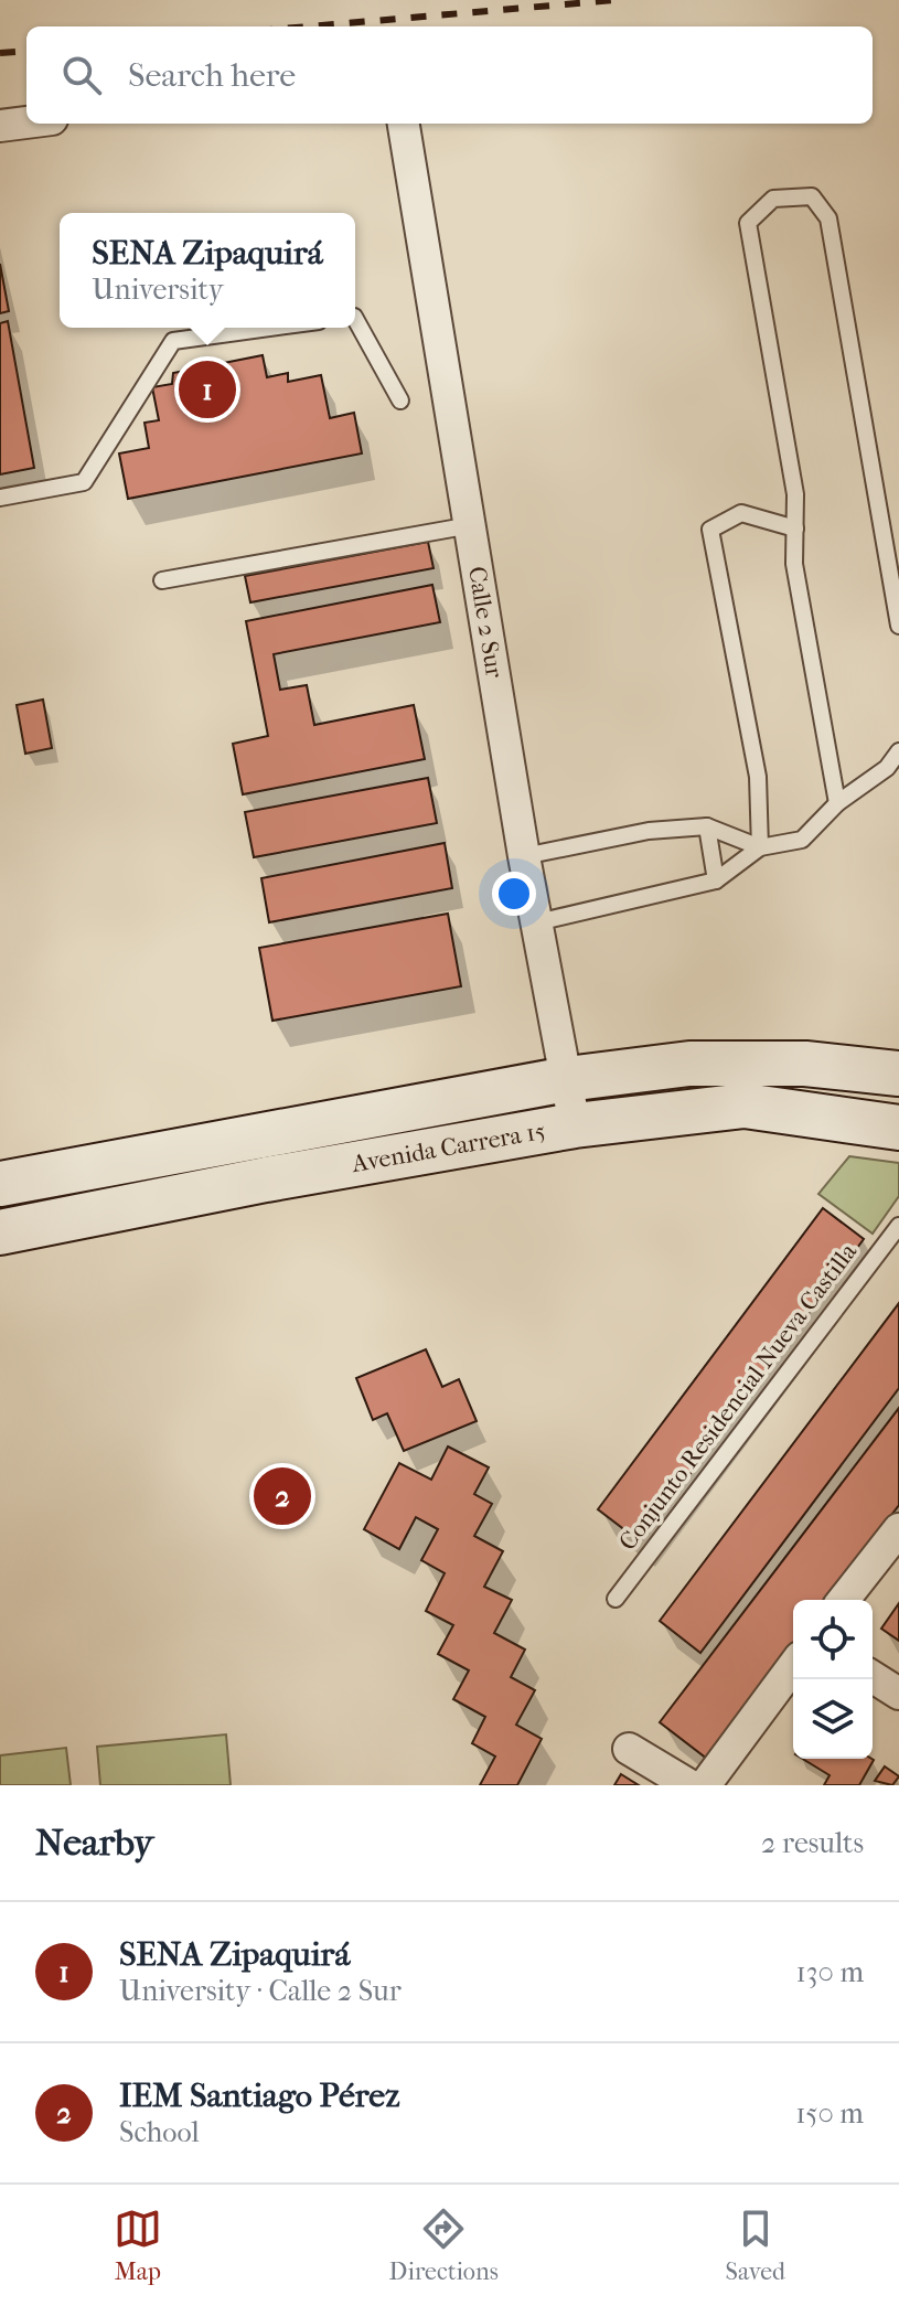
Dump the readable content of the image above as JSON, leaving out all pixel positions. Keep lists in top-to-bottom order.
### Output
{
  "streets": {
    "main road": ["Avenida Carrera 15"],
    "street": ["Calle 2 Sur"],
    "lane": ["Conjunto Residencial Nueva Castilla"]
  },
  "crossings": [
    ["Calle 2 Sur", "Avenida Carrera 15"]
  ],
  "page": {
    "search": "Search here",
    "popup": ["SENA Zipaquirá", "University"],
    "pins": ["1", "2"],
    "heading": ["Nearby", "2 results"],
    "list": [
      {
        "mark": "1",
        "name": "SENA Zipaquirá",
        "note": "University · Calle 2 Sur",
        "value": "130 m"
      },
      {
        "mark": "2",
        "name": "IEM Santiago Pérez",
        "note": "School",
        "value": "150 m"
      }
    ],
    "nav": ["Map", "Directions", "Saved"]
  }
}
